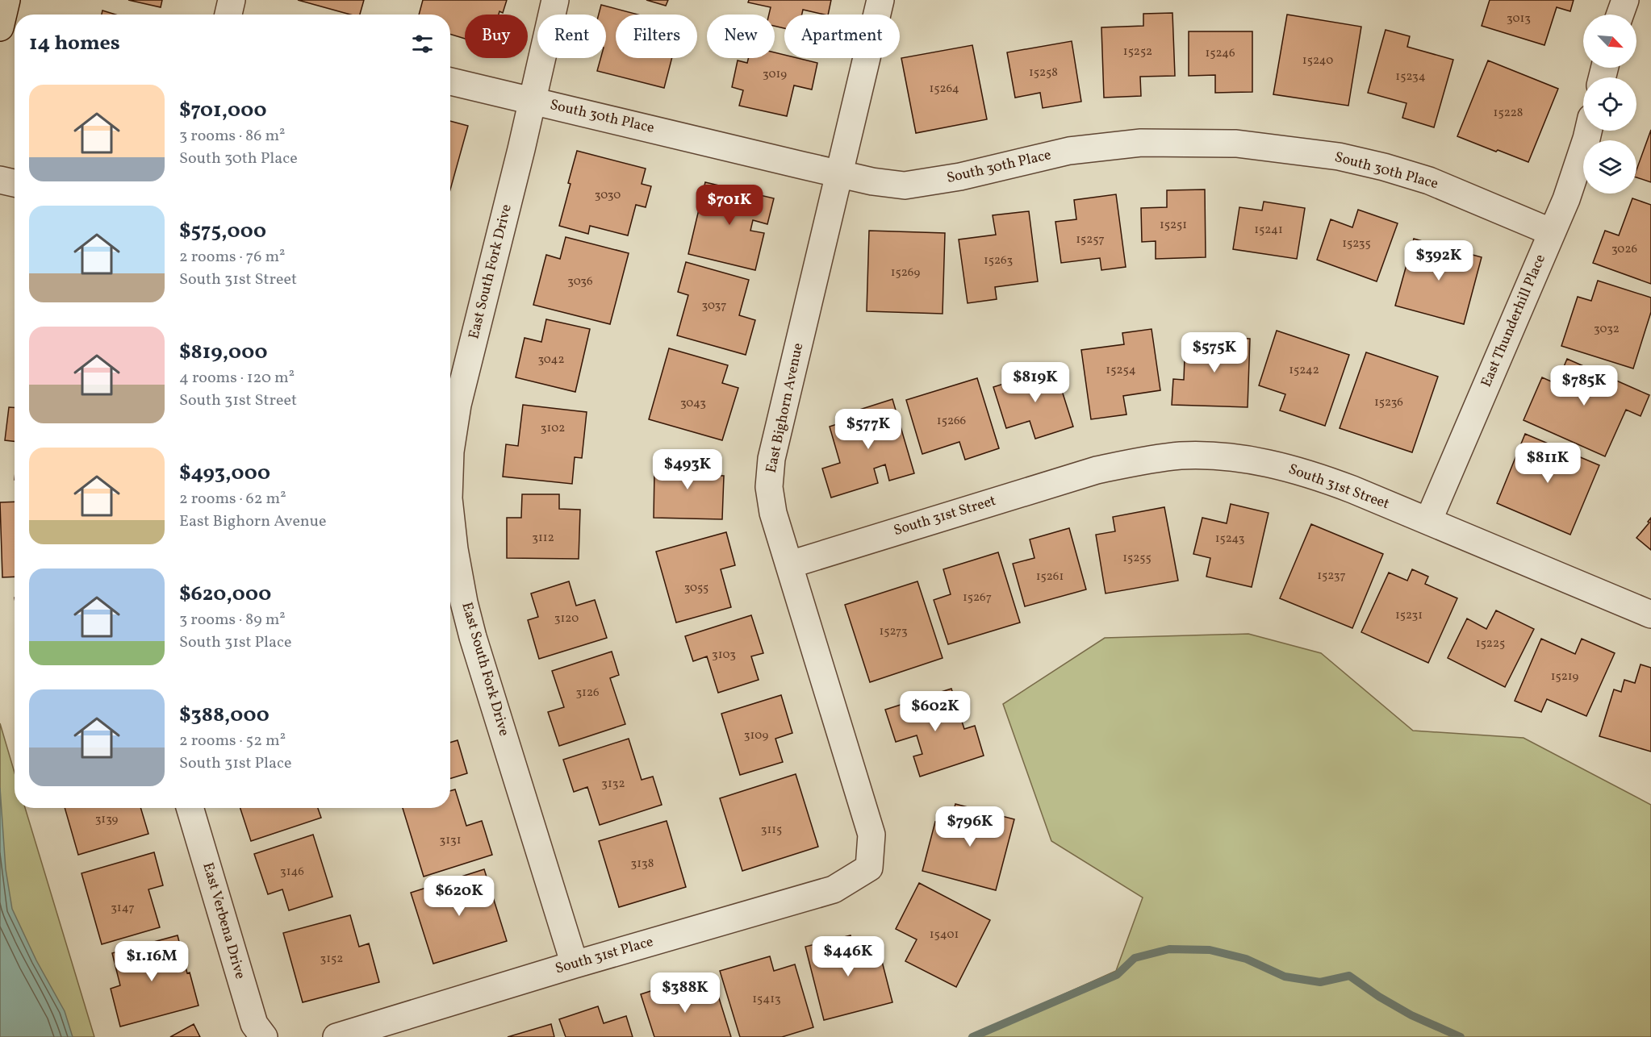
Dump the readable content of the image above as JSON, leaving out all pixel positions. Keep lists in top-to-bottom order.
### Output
{
  "streets": {
    "street": [
      "South 30th Place",
      "East South Fork Drive",
      "East Thunderhill Place",
      "East Bighorn Avenue",
      "South 31st Street",
      "East Verbena Drive",
      "South 31st Place"
    ]
  },
  "crossings": [
    ["South 30th Place", "East South Fork Drive"],
    ["South 30th Place", "East Thunderhill Place"],
    ["South 30th Place", "East Bighorn Avenue"],
    ["East South Fork Drive", "South 31st Place"],
    ["East Thunderhill Place", "South 31st Street"],
    ["East Bighorn Avenue", "South 31st Street"],
    ["East Bighorn Avenue", "South 31st Place"]
  ],
  "house_numbers": [
    "3013",
    "15252",
    "15246",
    "15240",
    "15258",
    "3019",
    "15234",
    "15264",
    "15228",
    "3030",
    "15251",
    "15241",
    "15257",
    "15235",
    "3026",
    "15263",
    "15269",
    "3036",
    "3037",
    "3032",
    "3042",
    "15254",
    "15242",
    "15236",
    "3043",
    "15266",
    "3102",
    "3112",
    "15243",
    "15255",
    "15237",
    "15261",
    "3055",
    "15267",
    "15231",
    "3120",
    "15273",
    "15225",
    "3103",
    "15219",
    "3126",
    "3109",
    "3132",
    "3139",
    "3115",
    "3131",
    "3138",
    "3146",
    "3147",
    "15401",
    "3152",
    "15413"
  ],
  "north": "bottom right",
  "page": {
    "chip": [
      "Buy",
      "Rent",
      "Filters",
      "New",
      "Apartment"
    ],
    "heading": "14 homes",
    "list": [
      {
        "name": "$701,000",
        "note": "3 rooms · 86 m² · South 30th Place"
      },
      {
        "name": "$575,000",
        "note": "2 rooms · 76 m² · South 31st Street"
      },
      {
        "name": "$819,000",
        "note": "4 rooms · 120 m² · South 31st Street"
      },
      {
        "name": "$493,000",
        "note": "2 rooms · 62 m² · East Bighorn Avenue"
      },
      {
        "name": "$620,000",
        "note": "3 rooms · 89 m² · South 31st Place"
      },
      {
        "name": "$388,000",
        "note": "2 rooms · 52 m² · South 31st Place"
      }
    ],
    "price": [
      "$701K",
      "$392K",
      "$575K",
      "$819K",
      "$785K",
      "$577K",
      "$811K",
      "$493K",
      "$602K",
      "$796K",
      "$620K",
      "$446K",
      "$1.16M",
      "$388K"
    ]
  }
}
